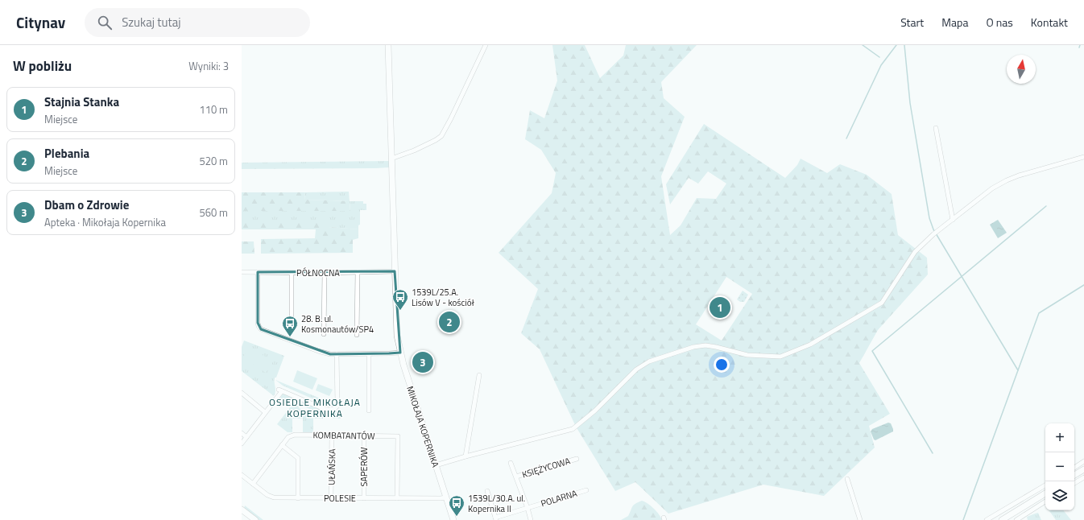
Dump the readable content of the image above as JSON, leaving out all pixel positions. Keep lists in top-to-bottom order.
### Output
{
  "streets": {
    "street": [
      "PÓŁNOCNA",
      "MIKOŁAJA KOPERNIKA",
      "KOMBATANTÓW",
      "UŁAŃSKA",
      "SAPERÓW",
      "KSIĘŻYCOWA",
      "POLESIE",
      "POLARNA"
    ]
  },
  "crossings": [
    ["PÓŁNOCNA", "MIKOŁAJA KOPERNIKA"],
    ["MIKOŁAJA KOPERNIKA", "POLESIE"],
    ["KOMBATANTÓW", "UŁAŃSKA"],
    ["KOMBATANTÓW", "SAPERÓW"],
    ["KOMBATANTÓW", "POLESIE"],
    ["UŁAŃSKA", "POLESIE"],
    ["SAPERÓW", "POLESIE"]
  ],
  "districts": ["OSIEDLE MIKOŁAJA KOPERNIKA"],
  "places": {
    "bus stop": ["1539L/25.A. Lisów V - kościół", "28. B. ul. Kosmonautów/SP4", "1539L/30.A. ul. Kopernika II"]
  },
  "north": "top",
  "page": {
    "header": "Citynav",
    "search": "Szukaj tutaj",
    "nav": [
      "Start",
      "Mapa",
      "O nas",
      "Kontakt"
    ],
    "heading": ["W pobliżu", "Wyniki: 3"],
    "list": [
      {
        "mark": "1",
        "name": "Stajnia Stanka",
        "note": "Miejsce",
        "value": "110 m"
      },
      {
        "mark": "2",
        "name": "Plebania",
        "note": "Miejsce",
        "value": "520 m"
      },
      {
        "mark": "3",
        "name": "Dbam o Zdrowie",
        "note": "Apteka · Mikołaja Kopernika",
        "value": "560 m"
      }
    ],
    "pins": ["1", "2", "3"],
    "map_buttons": ["+", "−"]
  }
}
